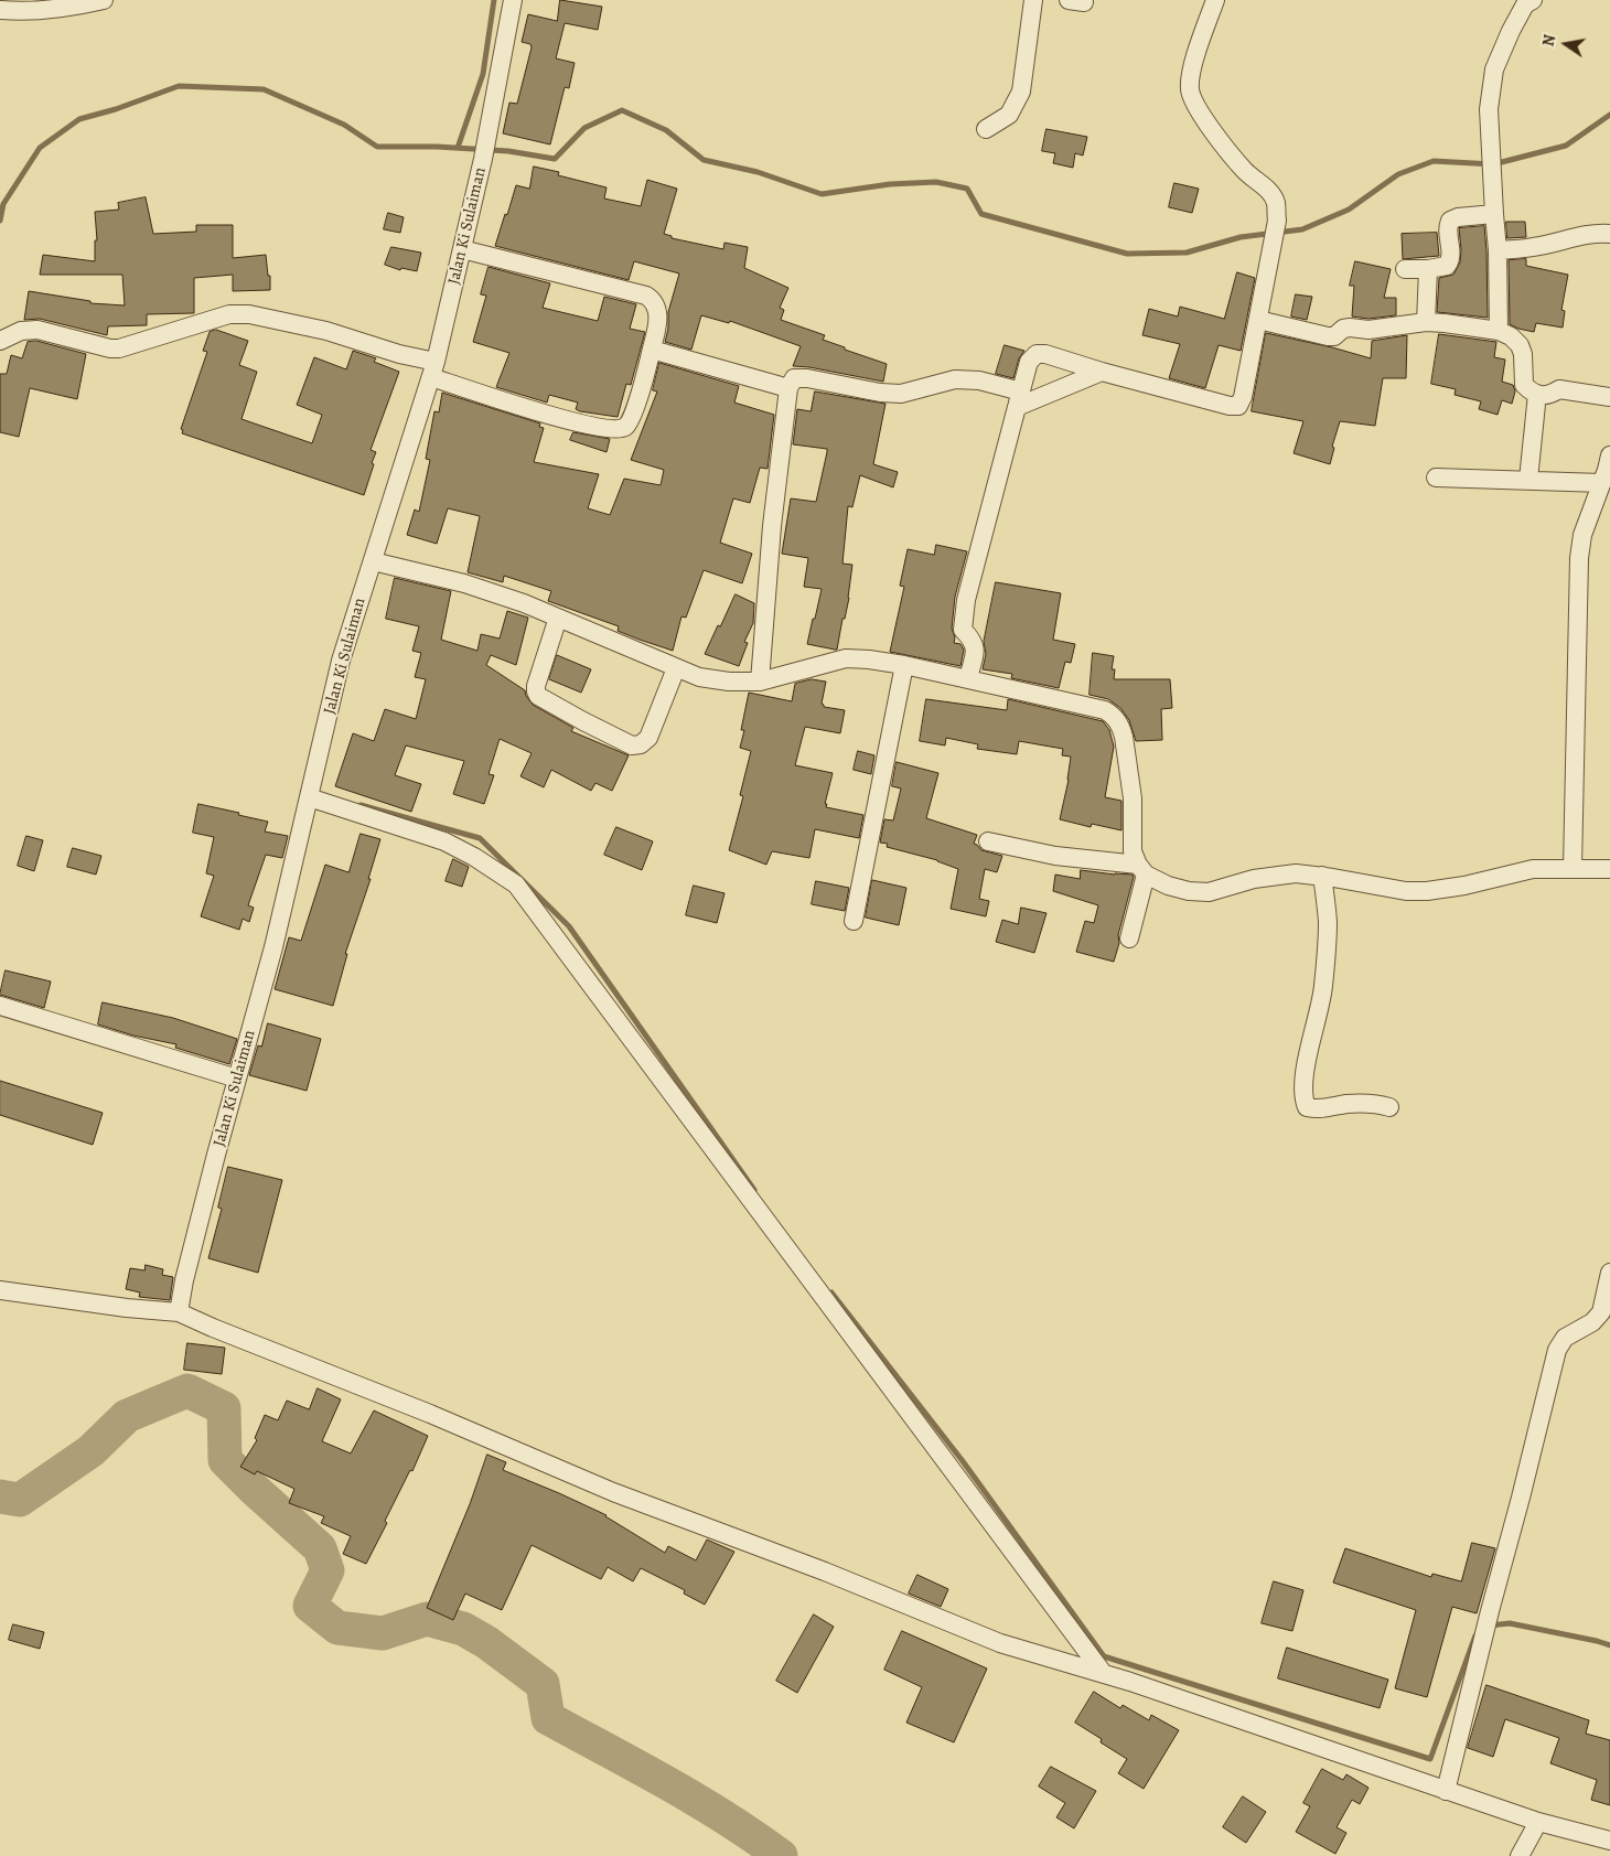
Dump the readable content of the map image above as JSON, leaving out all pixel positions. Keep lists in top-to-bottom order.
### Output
{
  "streets": {
    "street": ["Jalan Ki Sulaiman"]
  },
  "north": "left"
}
